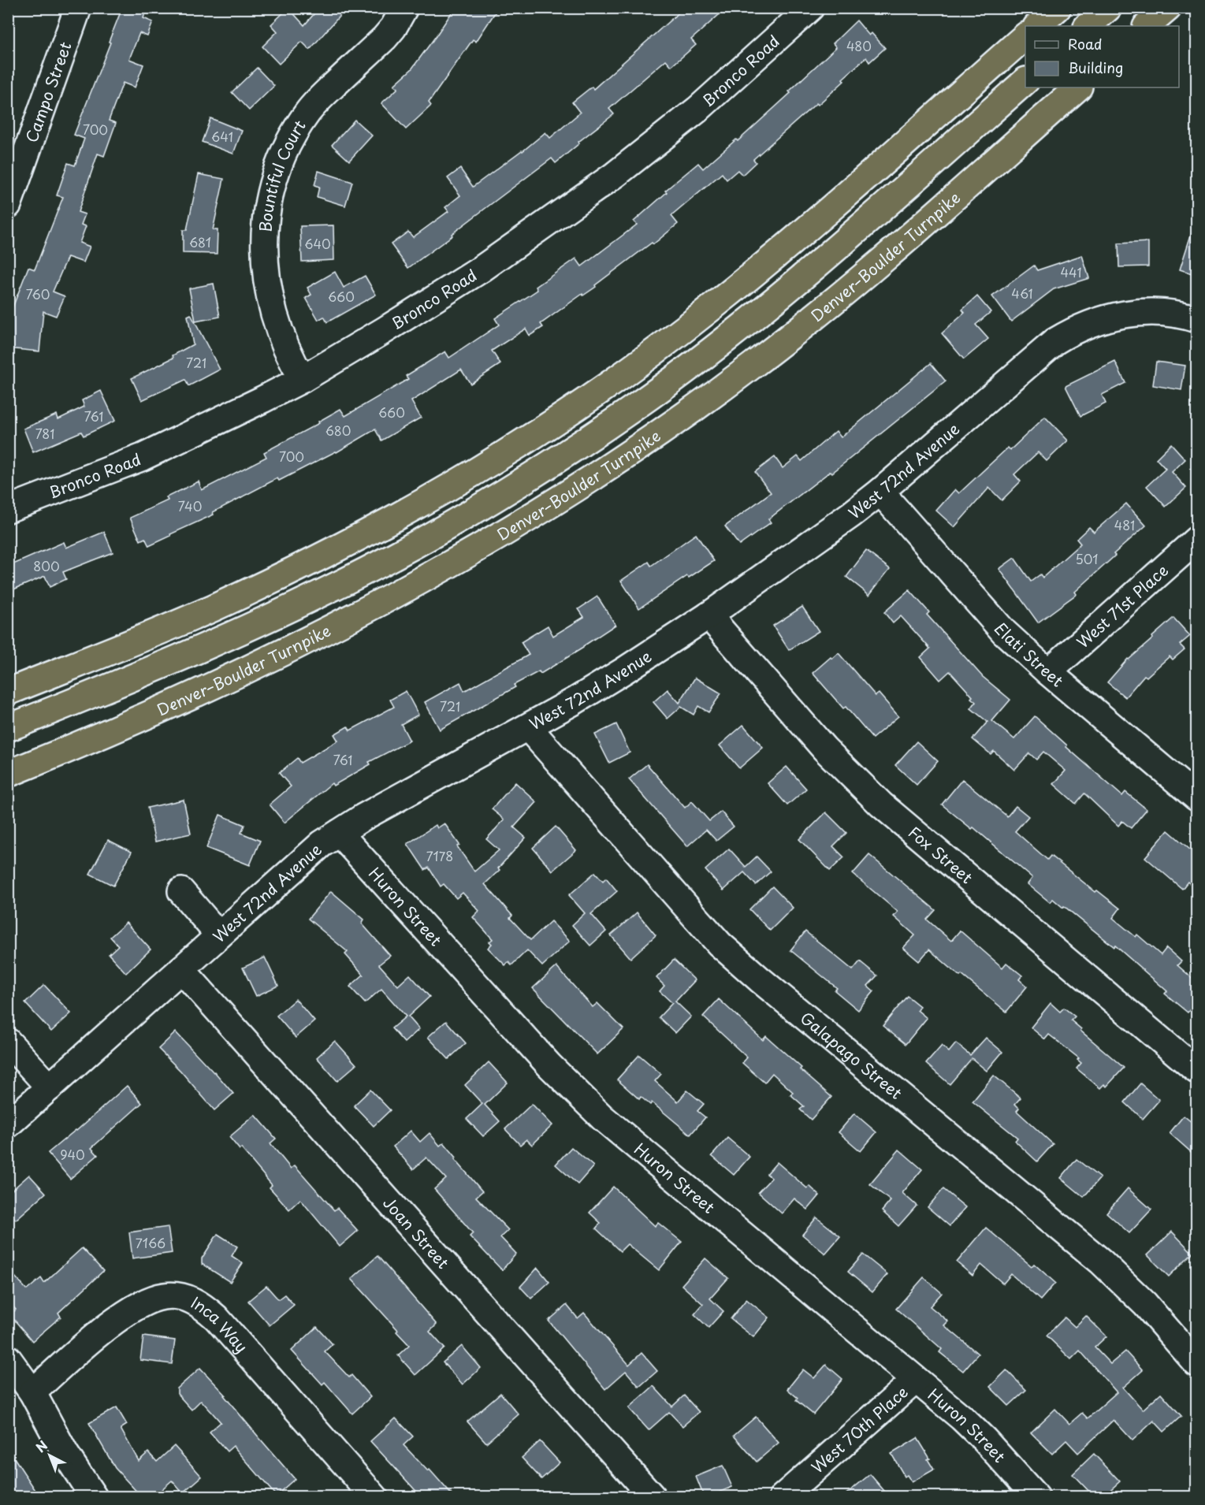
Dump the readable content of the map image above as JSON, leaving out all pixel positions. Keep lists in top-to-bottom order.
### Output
{
  "streets": {
    "highway": ["Denver–Boulder Turnpike"],
    "street": [
      "Bronco Road",
      "Campo Street",
      "Bountiful Court",
      "West 72nd Avenue",
      "West 71st Place",
      "Elati Street",
      "Fox Street",
      "Huron Street",
      "Galapago Street",
      "Joan Street",
      "Inca Way",
      "West 70th Place"
    ]
  },
  "crossings": [
    ["Bronco Road", "Bountiful Court"],
    ["West 72nd Avenue", "Elati Street"],
    ["West 72nd Avenue", "Fox Street"],
    ["West 72nd Avenue", "Huron Street"],
    ["West 72nd Avenue", "Galapago Street"],
    ["West 72nd Avenue", "Joan Street"],
    ["West 71st Place", "Elati Street"],
    ["Huron Street", "West 70th Place"]
  ],
  "house_numbers": [
    "480",
    "700",
    "641",
    "681",
    "640",
    "441",
    "461",
    "760",
    "660",
    "721",
    "660",
    "761",
    "680",
    "781",
    "700",
    "740",
    "481",
    "501",
    "800",
    "721",
    "761",
    "7178",
    "940",
    "7166"
  ],
  "legend": ["Road", "Building"],
  "north": "top left"
}
